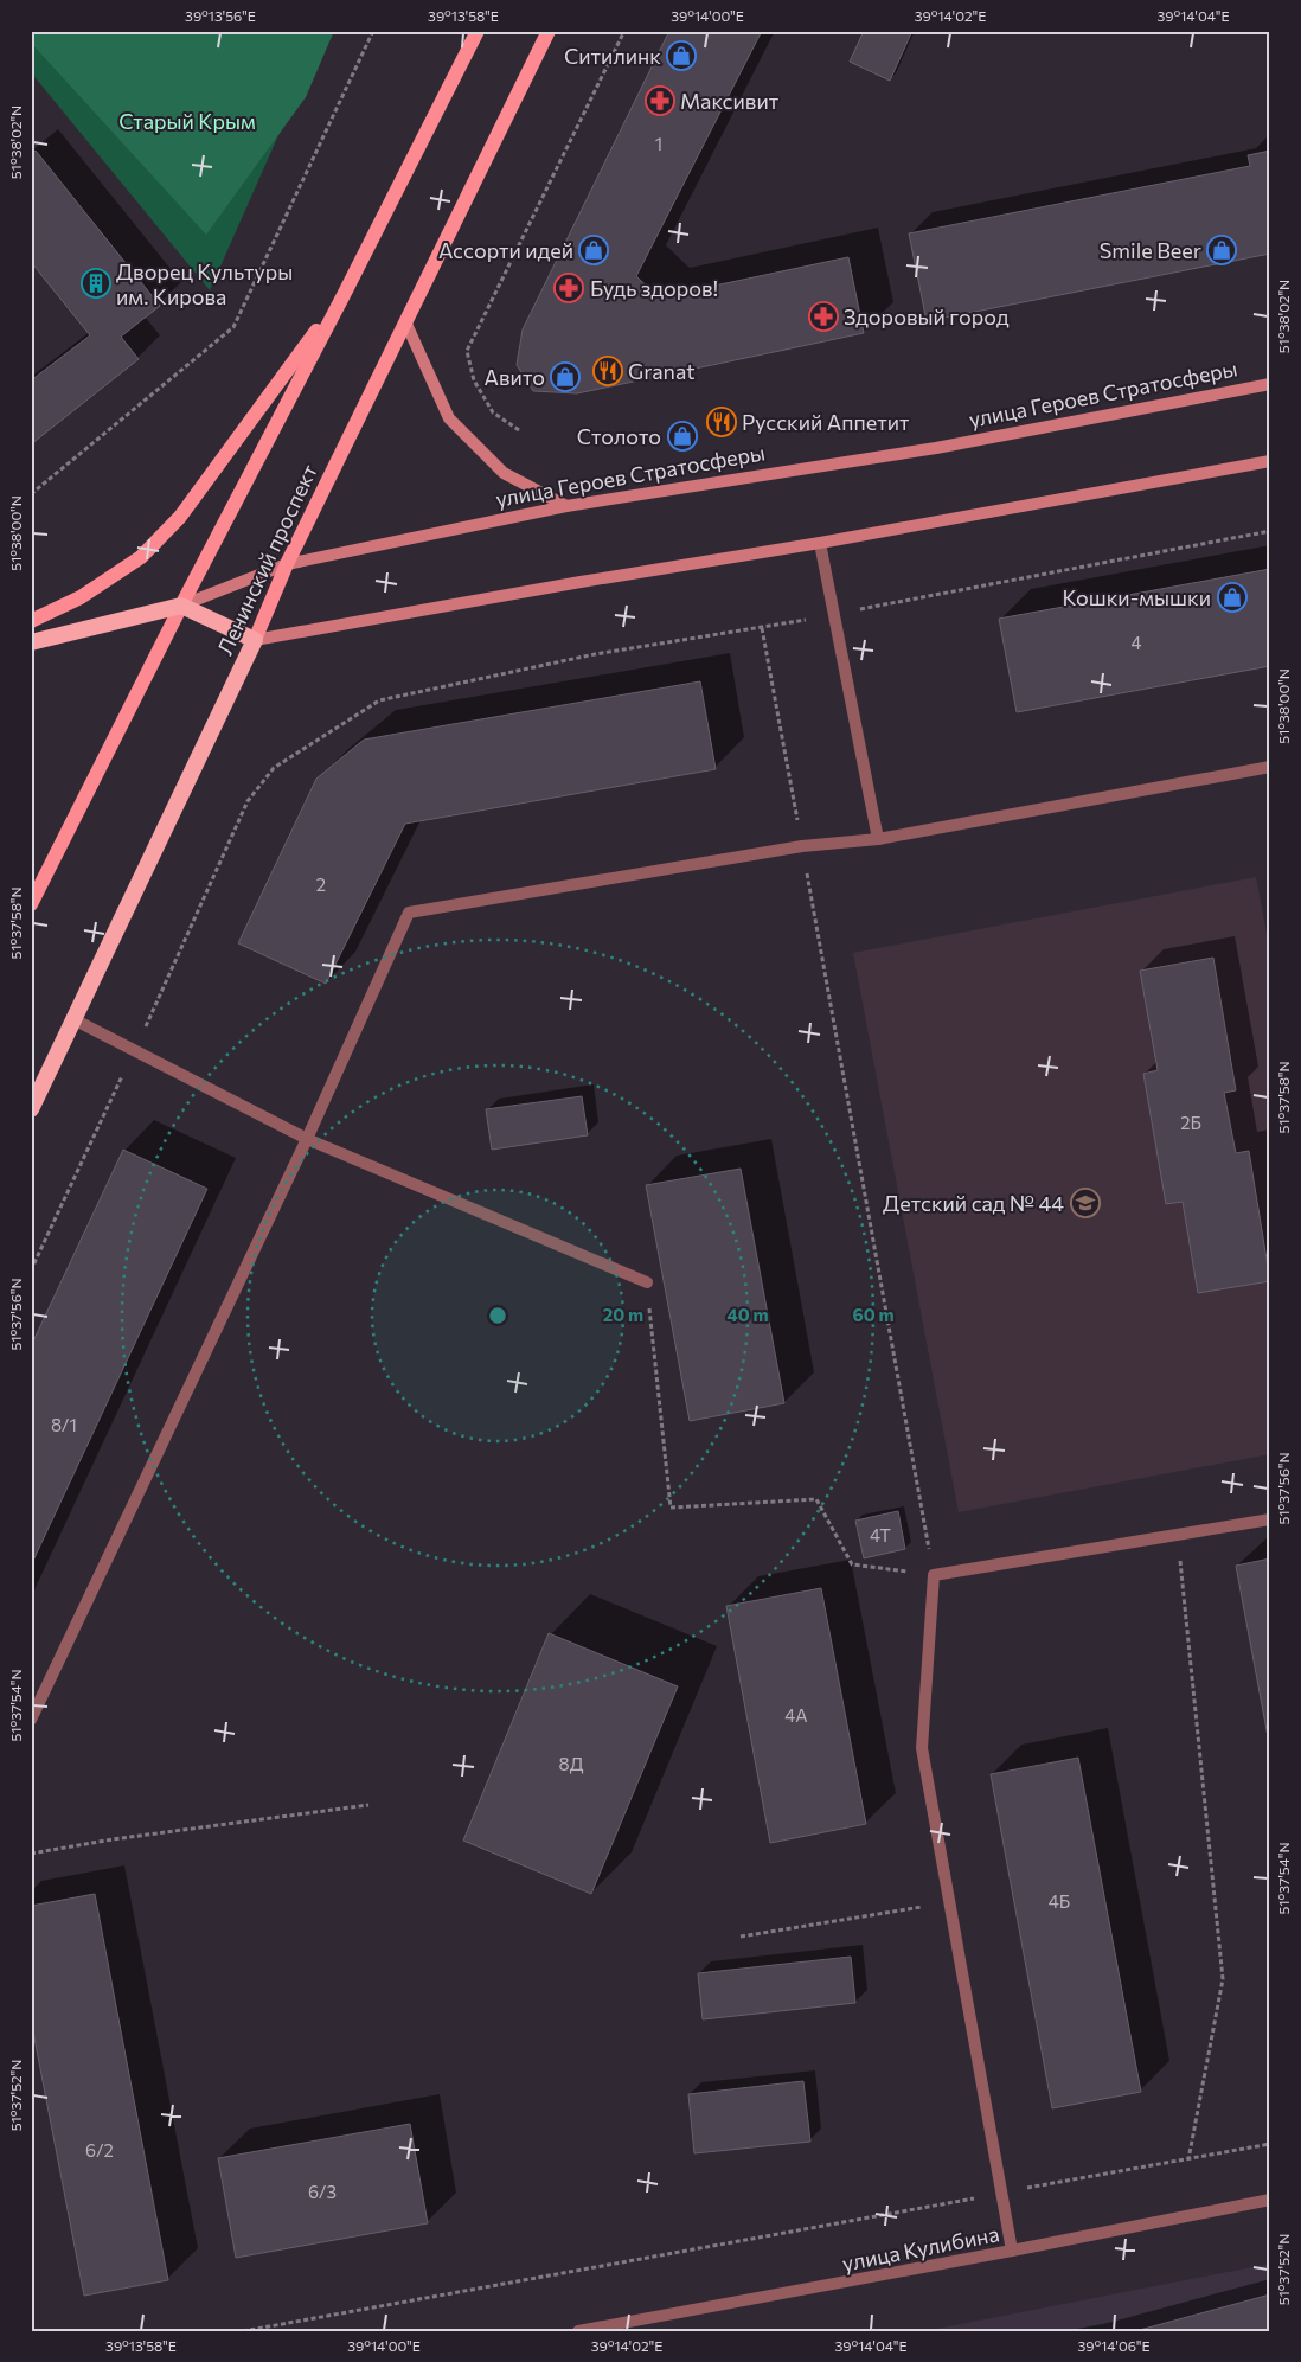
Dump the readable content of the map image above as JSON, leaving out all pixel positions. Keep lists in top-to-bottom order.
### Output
{
  "streets": {
    "highway": ["улица Героев Стратосферы", "Ленинский проспект"],
    "street": ["улица Кулибина"]
  },
  "crossings": [
    ["улица Героев Стратосферы", "Ленинский проспект"]
  ],
  "parks": ["Старый Крым"],
  "places": {
    "shop": [
      "Ситилинк",
      "Ассорти идей",
      "Smile Beer",
      "Авито",
      "Столото",
      "Кошки-мышки"
    ],
    "pharmacy": ["Максивит", "Будь здоров!", "Здоровый город"],
    "building": ["Дворец Культуры им. Кирова"],
    "restaurant": ["Granat", "Русский Аппетит"],
    "school or university": ["Детский сад № 44"]
  },
  "house_numbers": [
    "1",
    "4",
    "2",
    "2Б",
    "8/1",
    "4Т",
    "4А",
    "8Д",
    "4Б",
    "6/2",
    "6/3"
  ],
  "coordinates": [
    "39°13'56\"E",
    "39°13'58\"E",
    "39°14'00\"E",
    "39°14'02\"E",
    "39°14'04\"E",
    "51°38'02\"N",
    "51°38'00\"N",
    "51°37'58\"N",
    "51°37'56\"N",
    "51°37'54\"N",
    "51°37'52\"N",
    "39°14'06\"E"
  ],
  "rings": ["20 m", "40 m", "60 m"]
}
